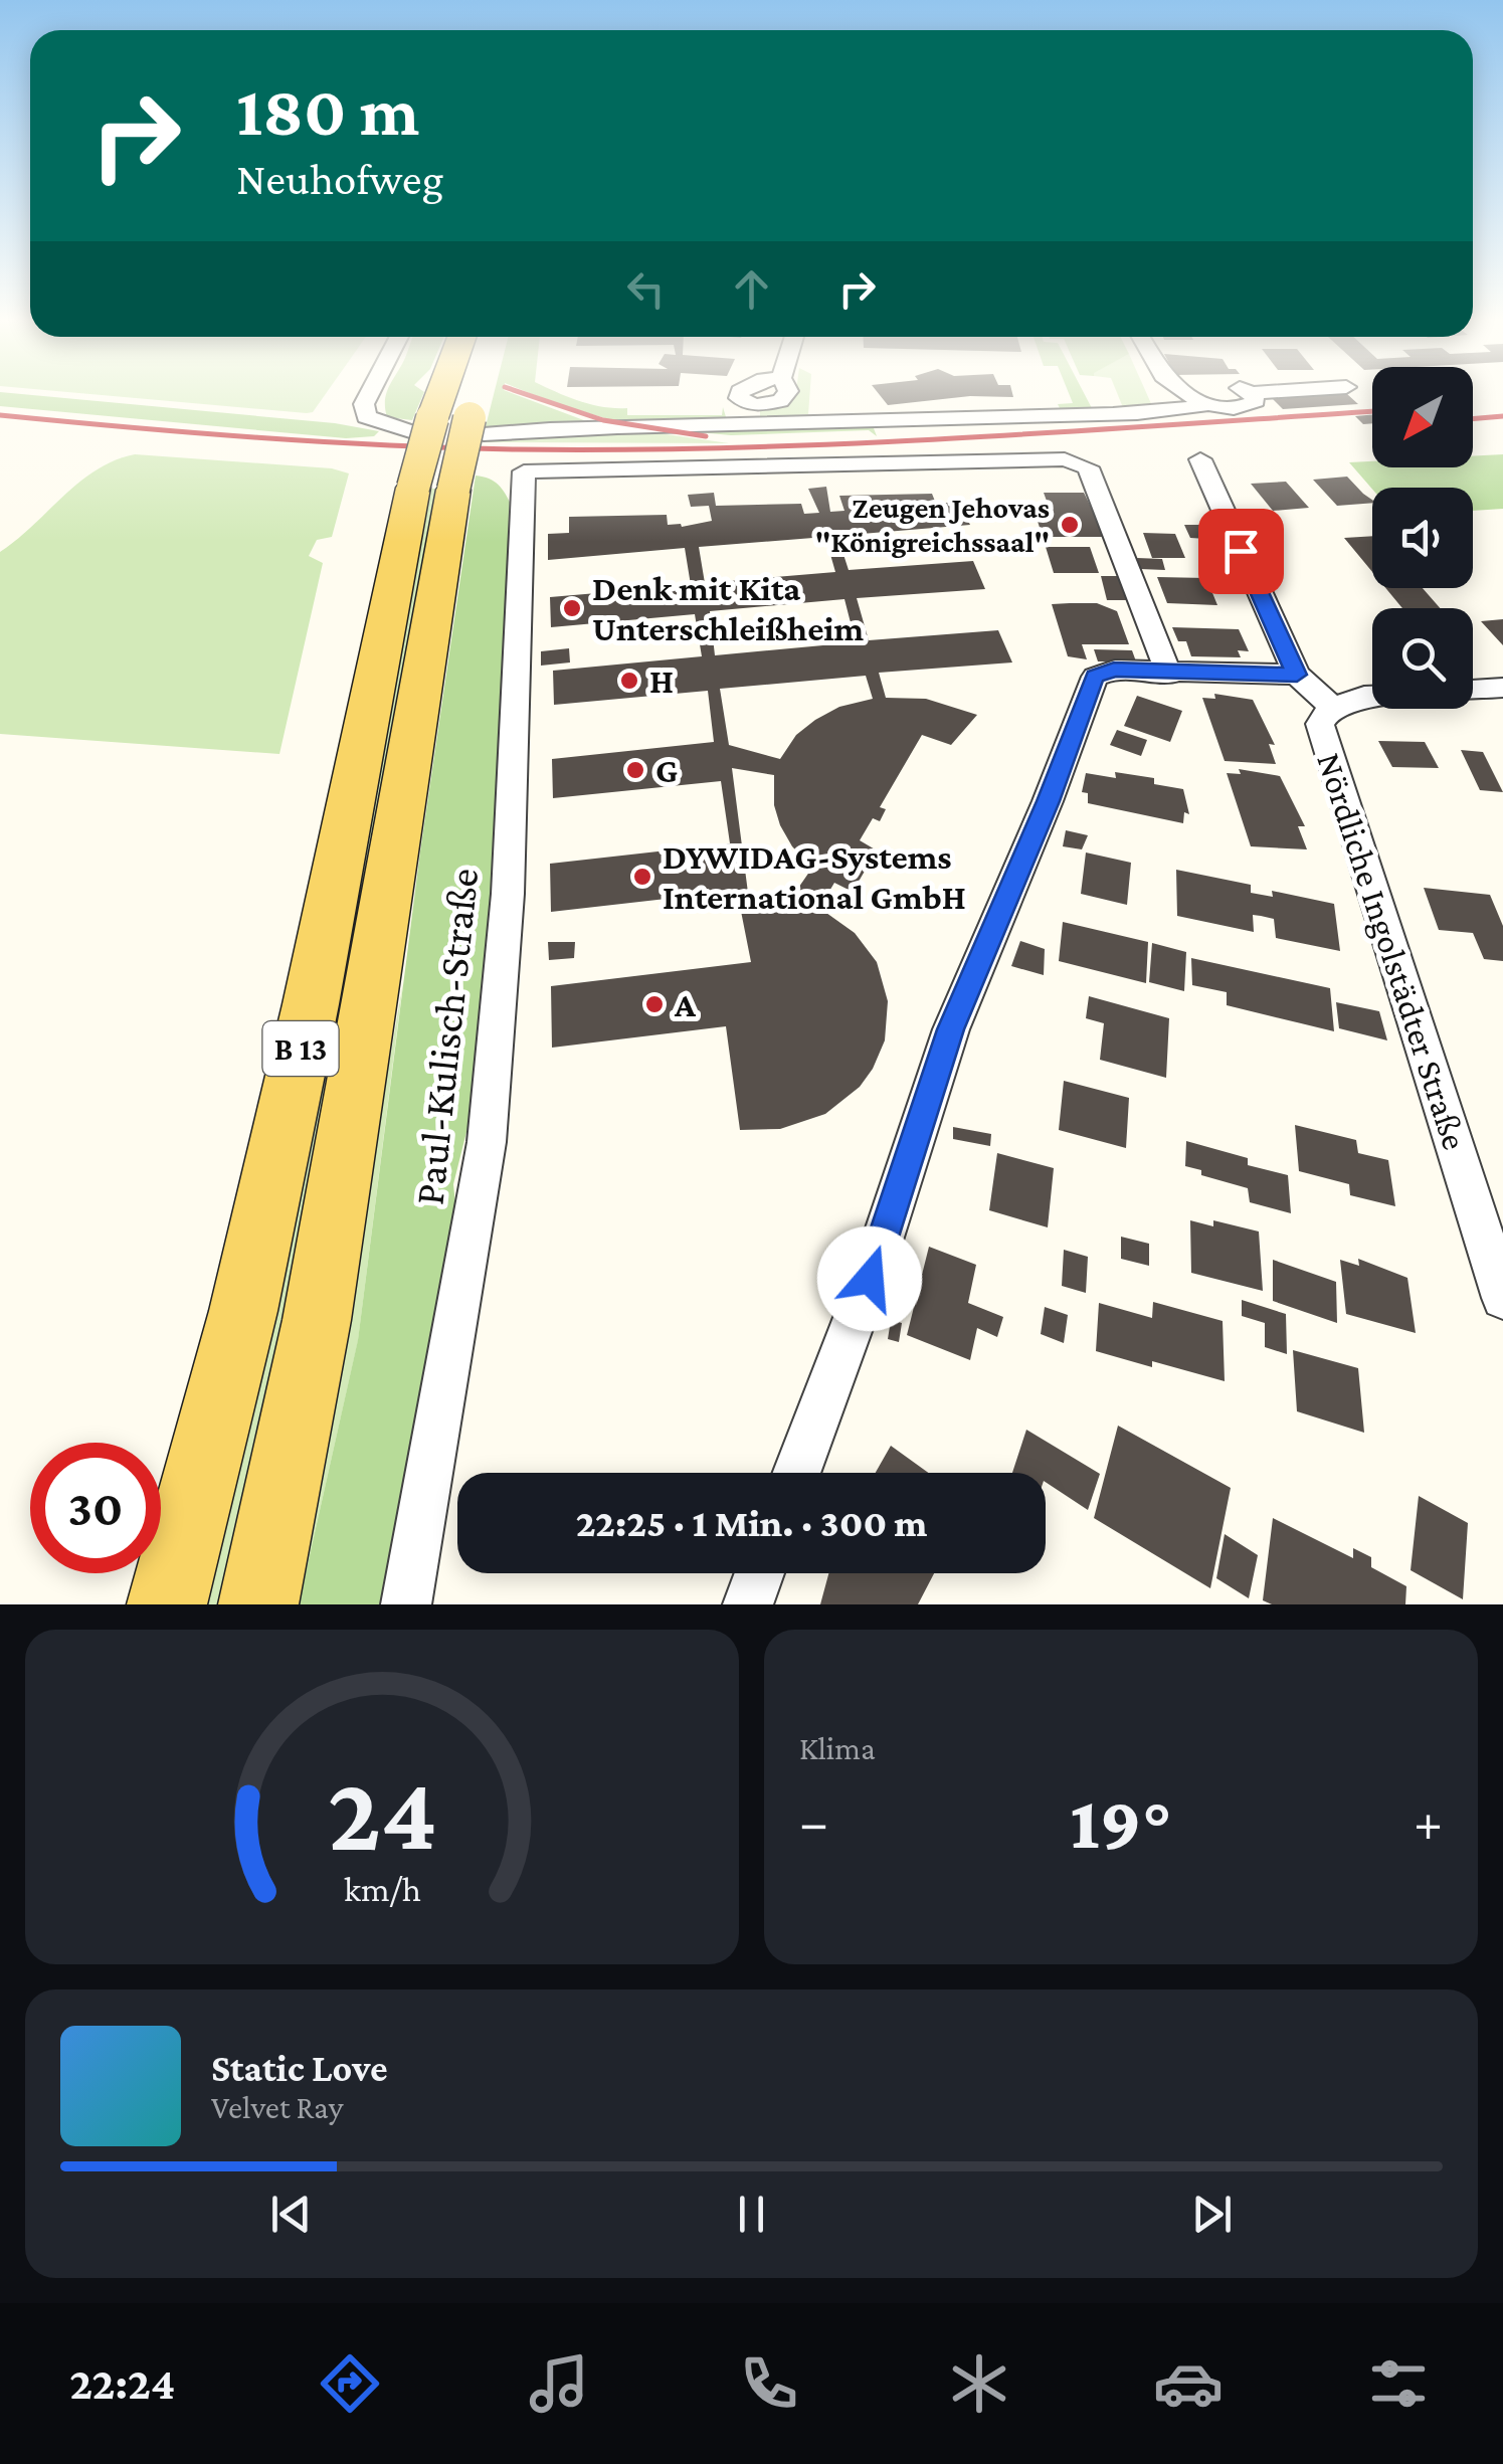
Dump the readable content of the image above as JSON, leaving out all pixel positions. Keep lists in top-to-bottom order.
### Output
{
  "streets": {
    "main road": ["B 13"],
    "street": ["Nördliche Ingolstädter Straße", "Paul-Kulisch-Straße"]
  },
  "places": [
    "Zeugen Jehovas \"Königreichssaal\"",
    "Denk mit Kita Unterschleißheim",
    "H",
    "G",
    "DYWIDAG-Systems International GmbH",
    "A"
  ],
  "north": "bottom left",
  "page": {
    "turn": ["180 m", "Neuhofweg"],
    "limit": "30",
    "trip": "22:25 · 1 Min. · 300 m",
    "tile": "Klima",
    "heat": ["−", "19°", "+"],
    "song": ["Static Love", "Velvet Ray"],
    "tabs": "22:24",
    "gauge": ["24", "km/h"]
  }
}
